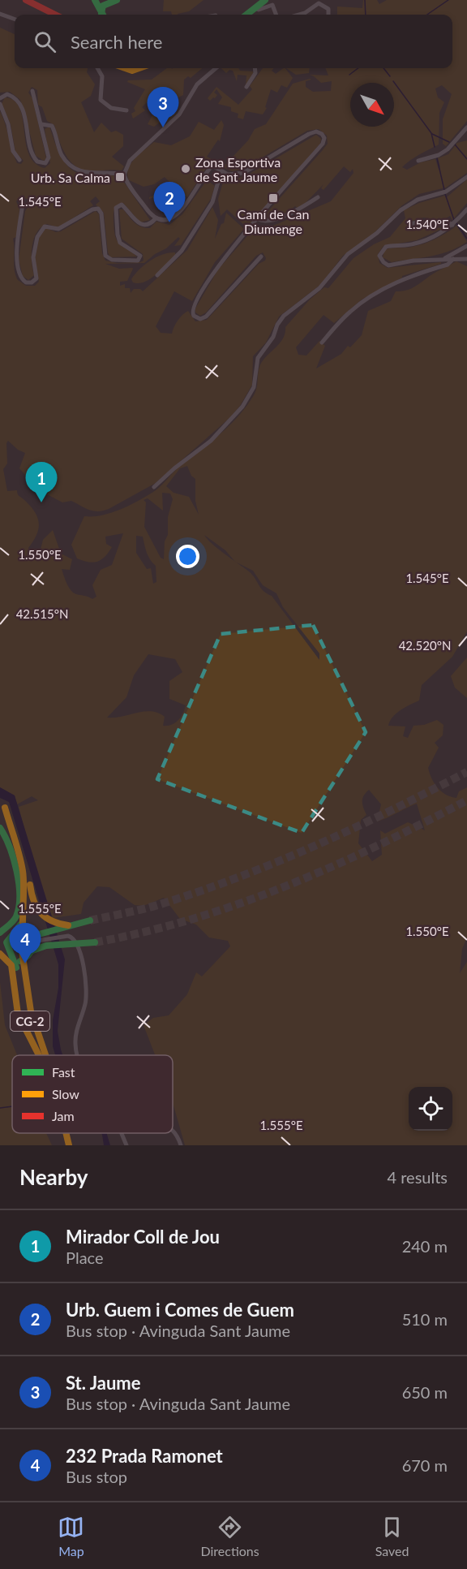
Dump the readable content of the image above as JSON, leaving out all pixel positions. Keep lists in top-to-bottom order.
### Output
{
  "streets": {
    "main road": ["CG-2"]
  },
  "places": {
    "other": ["Zona Esportiva de Sant Jaume"],
    "transit": ["Urb. Sa Calma", "Camí de Can Diumenge"]
  },
  "legend": ["Fast", "Slow", "Jam"],
  "north": "bottom right",
  "page": {
    "search": "Search here",
    "pins": [
      "3",
      "2",
      "1",
      "4"
    ],
    "heading": ["Nearby", "4 results"],
    "list": [
      {
        "mark": "1",
        "name": "Mirador Coll de Jou",
        "note": "Place",
        "value": "240 m"
      },
      {
        "mark": "2",
        "name": "Urb. Guem i Comes de Guem",
        "note": "Bus stop · Avinguda Sant Jaume",
        "value": "510 m"
      },
      {
        "mark": "3",
        "name": "St. Jaume",
        "note": "Bus stop · Avinguda Sant Jaume",
        "value": "650 m"
      },
      {
        "mark": "4",
        "name": "232 Prada Ramonet",
        "note": "Bus stop",
        "value": "670 m"
      }
    ],
    "nav": ["Map", "Directions", "Saved"]
  },
  "coordinates": [
    "1.545°E",
    "1.540°E",
    "1.550°E",
    "42.515°N",
    "42.520°N",
    "1.555°E"
  ]
}
